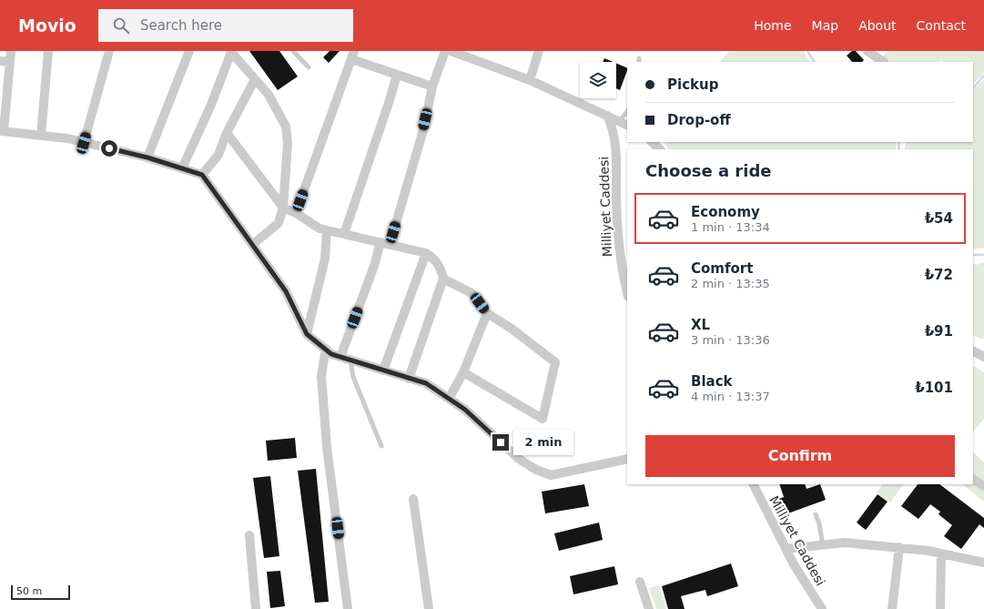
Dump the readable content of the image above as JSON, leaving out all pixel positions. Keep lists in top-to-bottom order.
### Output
{
  "streets": {
    "street": ["Milliyet Caddesi"]
  },
  "scale_bar": "50 m",
  "page": {
    "header": "Movio",
    "search": "Search here",
    "nav": [
      "Home",
      "Map",
      "About",
      "Contact"
    ],
    "banner": ["Pickup", "Drop-off"],
    "heading": "Choose a ride",
    "list": [
      {
        "name": "Economy",
        "note": "1 min · 13:34",
        "value": "₺54"
      },
      {
        "name": "Comfort",
        "note": "2 min · 13:35",
        "value": "₺72"
      },
      {
        "name": "XL",
        "note": "3 min · 13:36",
        "value": "₺91"
      },
      {
        "name": "Black",
        "note": "4 min · 13:37",
        "value": "₺101"
      }
    ],
    "buttons": "Confirm",
    "bubble": "2 min",
    "scale": "50 m"
  }
}
